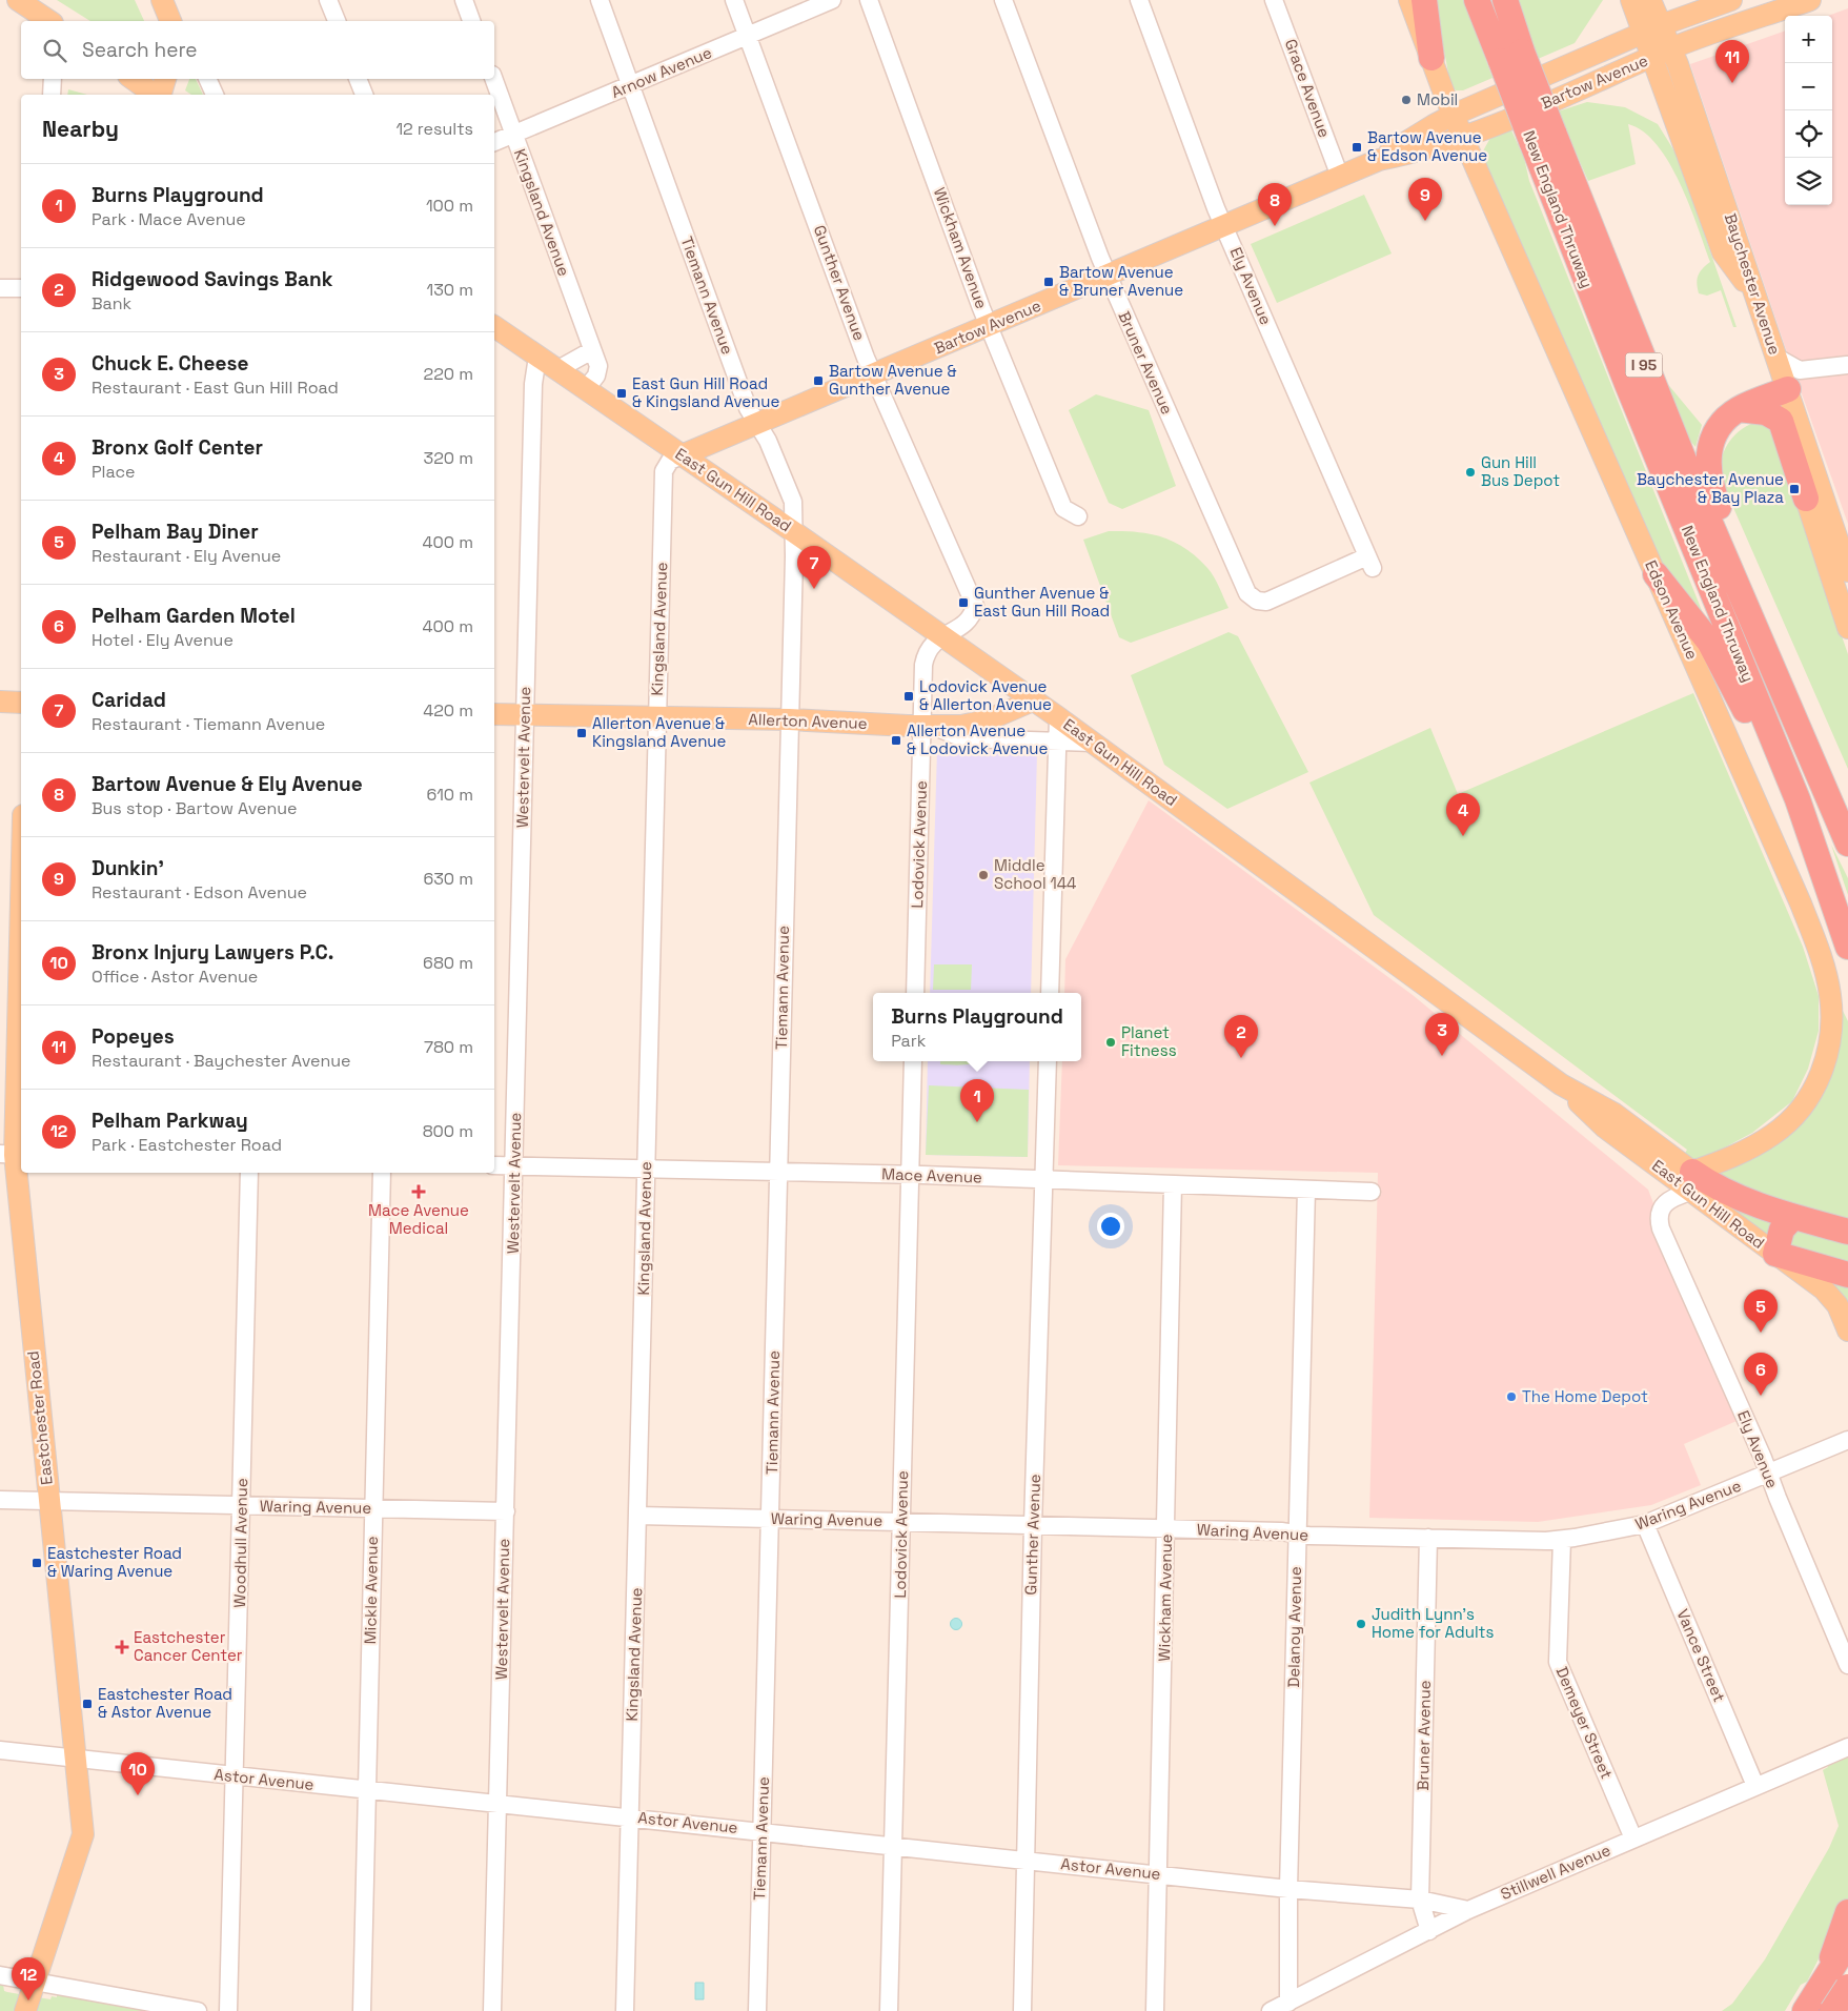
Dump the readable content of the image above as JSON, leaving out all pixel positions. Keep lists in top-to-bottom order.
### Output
{
  "streets": {
    "highway": ["New England Thruway", "I 95"],
    "main road": [
      "Bartow Avenue",
      "Baychester Avenue",
      "East Gun Hill Road",
      "Edson Avenue",
      "Allerton Avenue",
      "Eastchester Road"
    ],
    "street": [
      "Arnow Avenue",
      "Grace Avenue",
      "Kingsland Avenue",
      "Wickham Avenue",
      "Gunther Avenue",
      "Ely Avenue",
      "Tiemann Avenue",
      "Bruner Avenue",
      "Westervelt Avenue",
      "Lodovick Avenue",
      "Mace Avenue",
      "Waring Avenue",
      "Woodhull Avenue",
      "Mickle Avenue",
      "Delanoy Avenue",
      "Vance Street",
      "Demeyer Street",
      "Astor Avenue",
      "Stillwell Avenue"
    ]
  },
  "crossings": [
    ["Arnow Avenue", "Kingsland Avenue"],
    ["Arnow Avenue", "Gunther Avenue"],
    ["Arnow Avenue", "Tiemann Avenue"],
    ["Bartow Avenue", "Grace Avenue"],
    ["Bartow Avenue", "Kingsland Avenue"],
    ["Bartow Avenue", "Wickham Avenue"],
    ["Bartow Avenue", "Gunther Avenue"],
    ["Bartow Avenue", "Baychester Avenue"],
    ["Bartow Avenue", "Ely Avenue"],
    ["Bartow Avenue", "Tiemann Avenue"],
    ["Bartow Avenue", "Bruner Avenue"],
    ["Bartow Avenue", "East Gun Hill Road"],
    ["Bartow Avenue", "Edson Avenue"],
    ["Kingsland Avenue", "East Gun Hill Road"],
    ["Kingsland Avenue", "Allerton Avenue"],
    ["Kingsland Avenue", "Mace Avenue"],
    ["Kingsland Avenue", "Waring Avenue"],
    ["Kingsland Avenue", "Astor Avenue"],
    ["Wickham Avenue", "Mace Avenue"],
    ["Wickham Avenue", "Waring Avenue"],
    ["Wickham Avenue", "Astor Avenue"],
    ["Gunther Avenue", "East Gun Hill Road"],
    ["Gunther Avenue", "Lodovick Avenue"],
    ["Gunther Avenue", "Mace Avenue"],
    ["Gunther Avenue", "Waring Avenue"],
    ["Gunther Avenue", "Astor Avenue"],
    ["Ely Avenue", "Bruner Avenue"],
    ["Ely Avenue", "East Gun Hill Road"],
    ["Ely Avenue", "Edson Avenue"],
    ["Ely Avenue", "Waring Avenue"],
    ["Tiemann Avenue", "East Gun Hill Road"],
    ["Tiemann Avenue", "Allerton Avenue"],
    ["Tiemann Avenue", "Mace Avenue"],
    ["Tiemann Avenue", "Waring Avenue"],
    ["Tiemann Avenue", "Astor Avenue"],
    ["Bruner Avenue", "Waring Avenue"],
    ["Bruner Avenue", "Astor Avenue"],
    ["Bruner Avenue", "Stillwell Avenue"],
    ["East Gun Hill Road", "Edson Avenue"],
    ["East Gun Hill Road", "Allerton Avenue"],
    ["East Gun Hill Road", "Westervelt Avenue"],
    ["East Gun Hill Road", "Lodovick Avenue"],
    ["Allerton Avenue", "Westervelt Avenue"],
    ["Allerton Avenue", "Lodovick Avenue"],
    ["Westervelt Avenue", "Mace Avenue"],
    ["Westervelt Avenue", "Waring Avenue"],
    ["Westervelt Avenue", "Astor Avenue"],
    ["Lodovick Avenue", "Mace Avenue"],
    ["Lodovick Avenue", "Waring Avenue"],
    ["Lodovick Avenue", "Astor Avenue"],
    ["Mace Avenue", "Delanoy Avenue"],
    ["Eastchester Road", "Waring Avenue"],
    ["Eastchester Road", "Astor Avenue"],
    ["Waring Avenue", "Woodhull Avenue"],
    ["Waring Avenue", "Mickle Avenue"],
    ["Waring Avenue", "Delanoy Avenue"],
    ["Waring Avenue", "Vance Street"],
    ["Waring Avenue", "Demeyer Street"],
    ["Woodhull Avenue", "Astor Avenue"],
    ["Mickle Avenue", "Astor Avenue"],
    ["Delanoy Avenue", "Astor Avenue"],
    ["Delanoy Avenue", "Stillwell Avenue"],
    ["Vance Street", "Stillwell Avenue"],
    ["Demeyer Street", "Stillwell Avenue"],
    ["Astor Avenue", "Stillwell Avenue"]
  ],
  "places": {
    "other": [
      "Mobil",
      "Gun Hill Bus Depot",
      "Middle School 144",
      "Planet Fitness",
      "The Home Depot",
      "Judith Lynn's Home for Adults"
    ],
    "transit": [
      "Bartow Avenue & Edson Avenue",
      "Bartow Avenue & Bruner Avenue",
      "Bartow Avenue & Gunther Avenue",
      "East Gun Hill Road & Kingsland Avenue",
      "Baychester Avenue & Bay Plaza",
      "Gunther Avenue & East Gun Hill Road",
      "Lodovick Avenue & Allerton Avenue",
      "Allerton Avenue & Kingsland Avenue",
      "Allerton Avenue & Lodovick Avenue",
      "Eastchester Road & Waring Avenue",
      "Eastchester Road & Astor Avenue"
    ],
    "health": ["Mace Avenue Medical", "Eastchester Cancer Center"]
  },
  "page": {
    "map_buttons": ["+", "−"],
    "search": "Search here",
    "pins": [
      "11",
      "9",
      "8",
      "7",
      "4",
      "3",
      "2",
      "1",
      "5",
      "6",
      "10",
      "12"
    ],
    "heading": ["Nearby", "12 results"],
    "list": [
      {
        "mark": "1",
        "name": "Burns Playground",
        "note": "Park · Mace Avenue",
        "value": "100 m"
      },
      {
        "mark": "2",
        "name": "Ridgewood Savings Bank",
        "note": "Bank",
        "value": "130 m"
      },
      {
        "mark": "3",
        "name": "Chuck E. Cheese",
        "note": "Restaurant · East Gun Hill Road",
        "value": "220 m"
      },
      {
        "mark": "4",
        "name": "Bronx Golf Center",
        "note": "Place",
        "value": "320 m"
      },
      {
        "mark": "5",
        "name": "Pelham Bay Diner",
        "note": "Restaurant · Ely Avenue",
        "value": "400 m"
      },
      {
        "mark": "6",
        "name": "Pelham Garden Motel",
        "note": "Hotel · Ely Avenue",
        "value": "400 m"
      },
      {
        "mark": "7",
        "name": "Caridad",
        "note": "Restaurant · Tiemann Avenue",
        "value": "420 m"
      },
      {
        "mark": "8",
        "name": "Bartow Avenue & Ely Avenue",
        "note": "Bus stop · Bartow Avenue",
        "value": "610 m"
      },
      {
        "mark": "9",
        "name": "Dunkin'",
        "note": "Restaurant · Edson Avenue",
        "value": "630 m"
      },
      {
        "mark": "10",
        "name": "Bronx Injury Lawyers P.C.",
        "note": "Office · Astor Avenue",
        "value": "680 m"
      },
      {
        "mark": "11",
        "name": "Popeyes",
        "note": "Restaurant · Baychester Avenue",
        "value": "780 m"
      },
      {
        "mark": "12",
        "name": "Pelham Parkway",
        "note": "Park · Eastchester Road",
        "value": "800 m"
      }
    ],
    "popup": ["Burns Playground", "Park"]
  }
}
